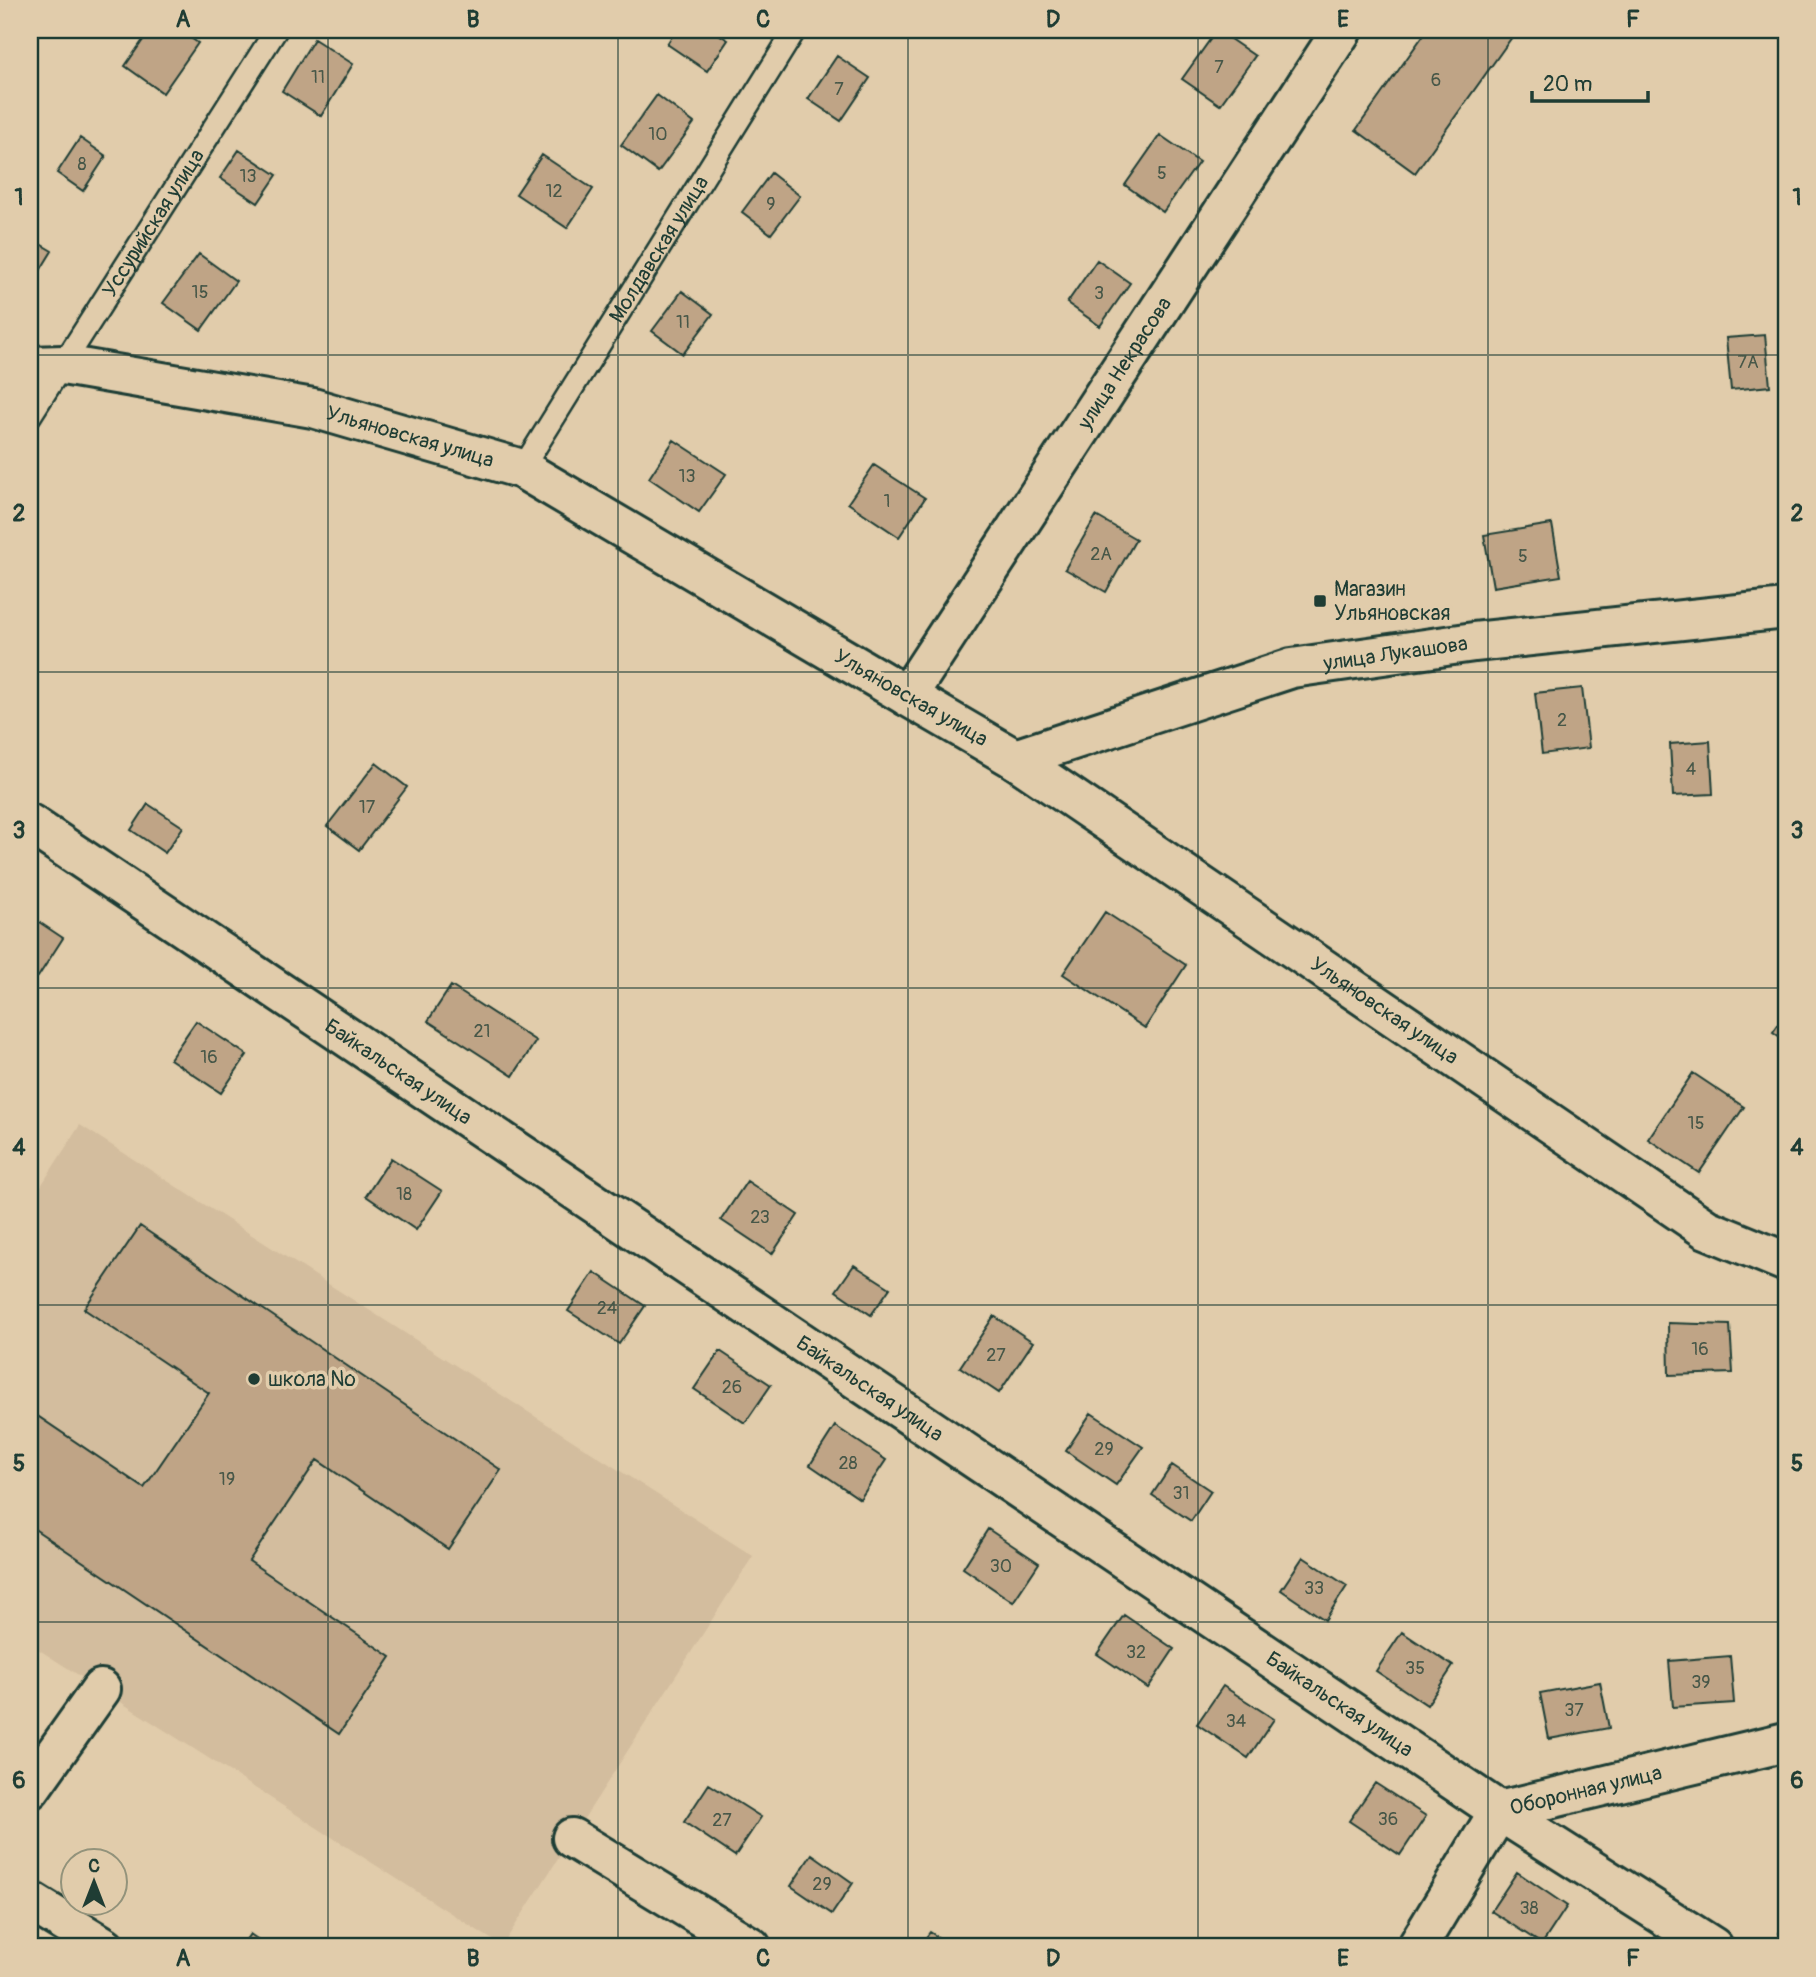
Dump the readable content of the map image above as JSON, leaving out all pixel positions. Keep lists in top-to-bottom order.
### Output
{
  "streets": {
    "street": [
      "улица Некрасова",
      "Ульяновская улица",
      "улица Лукашова",
      "Байкальская улица",
      "Оборонная улица"
    ],
    "lane": ["Уссурийская улица", "Молдавская улица"]
  },
  "crossings": [
    ["Уссурийская улица", "Ульяновская улица"],
    ["Молдавская улица", "Ульяновская улица"],
    ["улица Некрасова", "Ульяновская улица"],
    ["Ульяновская улица", "улица Лукашова"],
    ["Байкальская улица", "Оборонная улица"]
  ],
  "places": {
    "transit": ["Магазин Ульяновская"],
    "other": ["школа №"]
  },
  "house_numbers": [
    "7",
    "11",
    "6",
    "7",
    "10",
    "8",
    "5",
    "13",
    "12",
    "9",
    "15",
    "3",
    "11",
    "7А",
    "13",
    "1",
    "2А",
    "5",
    "2",
    "4",
    "17",
    "21",
    "16",
    "15",
    "18",
    "23",
    "24",
    "16",
    "27",
    "26",
    "29",
    "28",
    "19",
    "31",
    "30",
    "33",
    "32",
    "35",
    "39",
    "37",
    "34",
    "36",
    "27",
    "29",
    "38"
  ],
  "scale_bar": "20 m",
  "north": "top",
  "grid": {
    "columns": [
      "A",
      "B",
      "C",
      "D",
      "E",
      "F"
    ],
    "rows": [
      "1",
      "2",
      "3",
      "4",
      "5",
      "6"
    ]
  }
}
